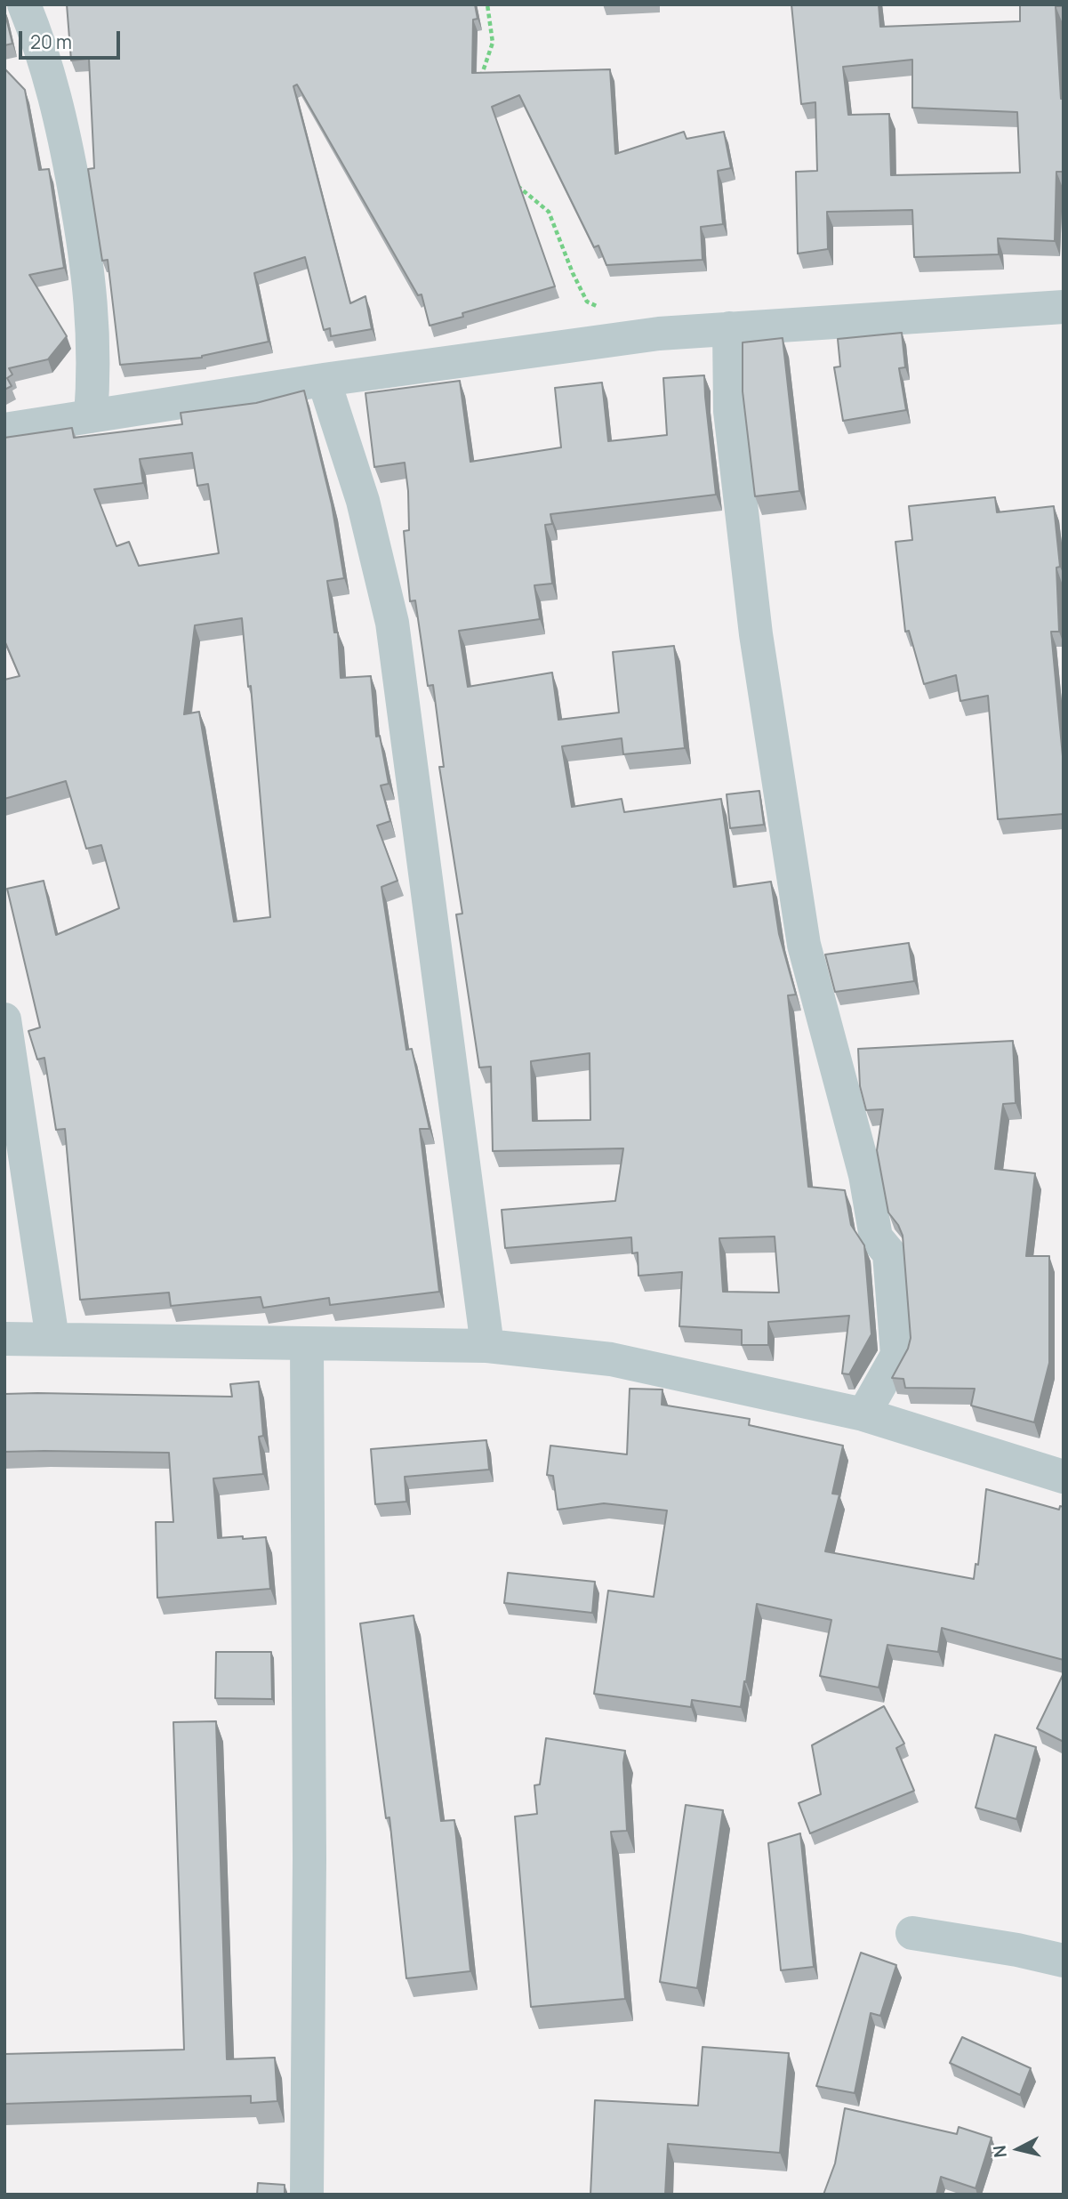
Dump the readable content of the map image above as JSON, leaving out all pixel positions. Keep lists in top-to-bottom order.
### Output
{
  "scale_bar": "20 m",
  "north": "left"
}
